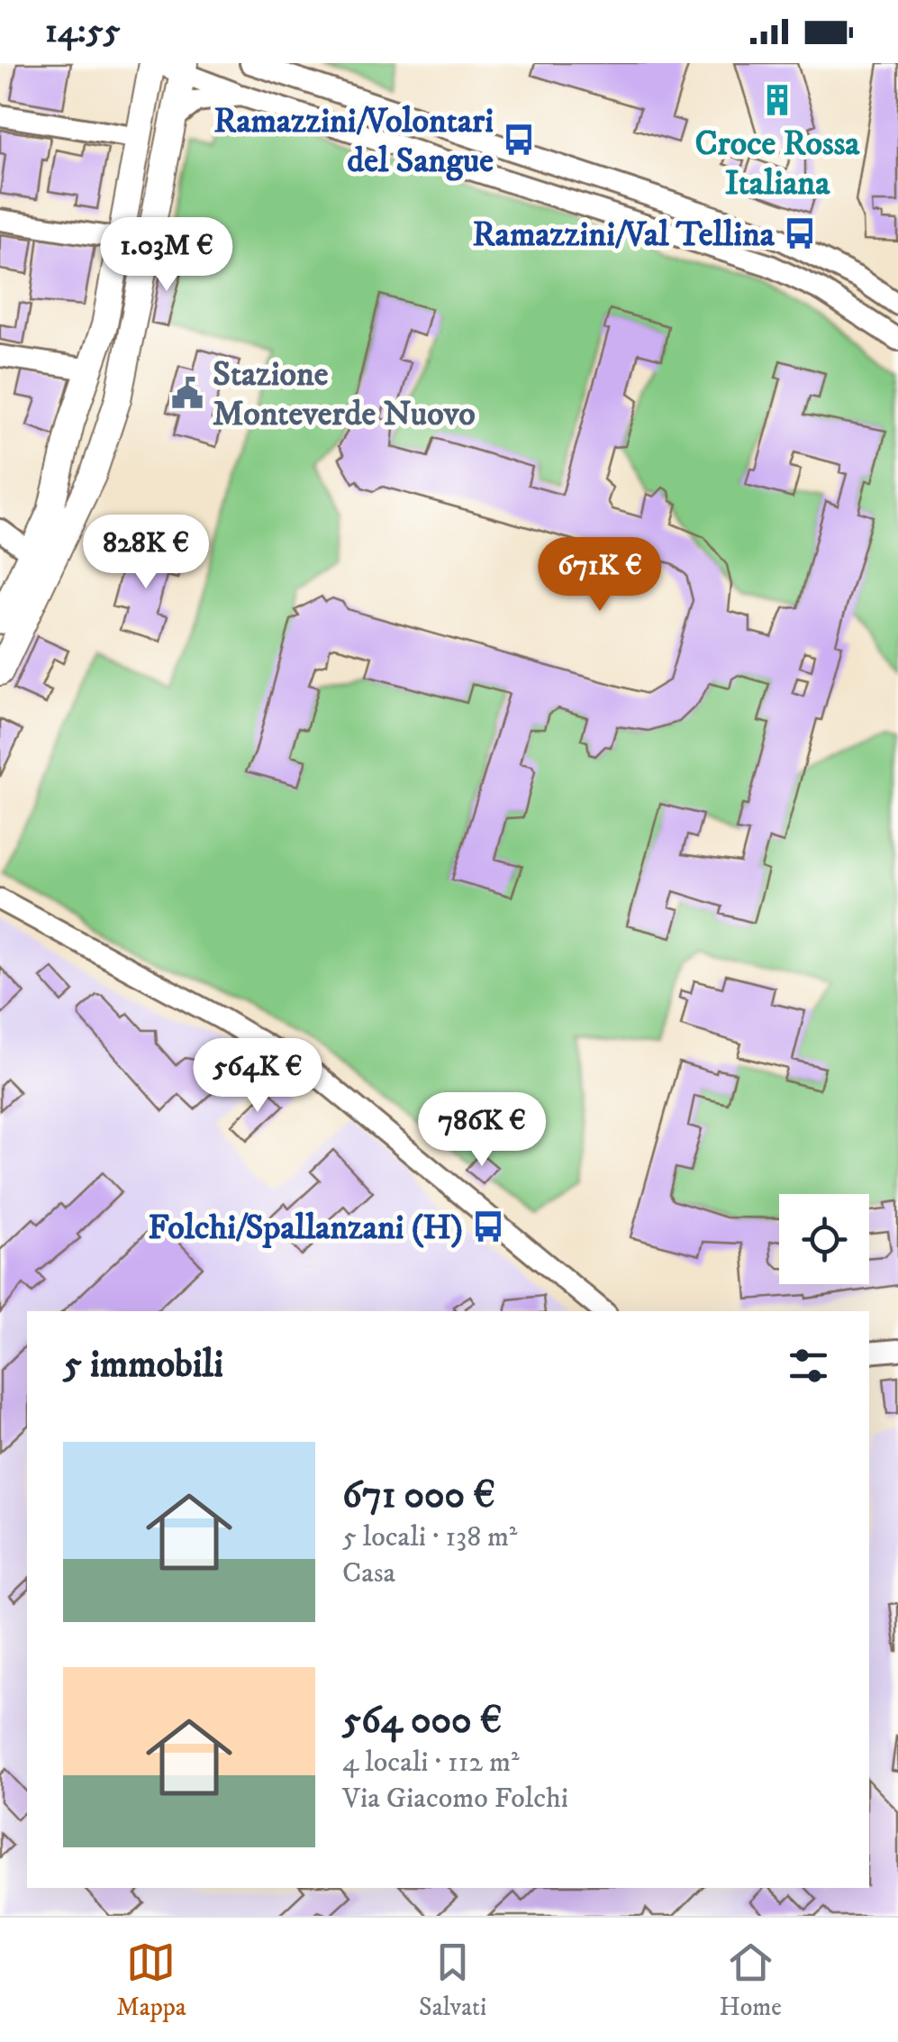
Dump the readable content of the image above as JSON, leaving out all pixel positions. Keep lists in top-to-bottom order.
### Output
{
  "places": {
    "building": ["Croce Rossa Italiana"],
    "bus stop": ["Ramazzini/Volontari del Sangue", "Ramazzini/Val Tellina", "Folchi/Spallanzani (H)"],
    "public building": ["Stazione Monteverde Nuovo"]
  },
  "page": {
    "status": "14:55",
    "price": [
      "1.03M €",
      "828K €",
      "671K €",
      "564K €",
      "786K €"
    ],
    "heading": "5 immobili",
    "list": [
      {
        "name": "671 000 €",
        "note": "5 locali · 138 m² · Casa"
      },
      {
        "name": "564 000 €",
        "note": "4 locali · 112 m² · Via Giacomo Folchi"
      }
    ],
    "tabs": ["Mappa", "Salvati", "Home"]
  }
}
